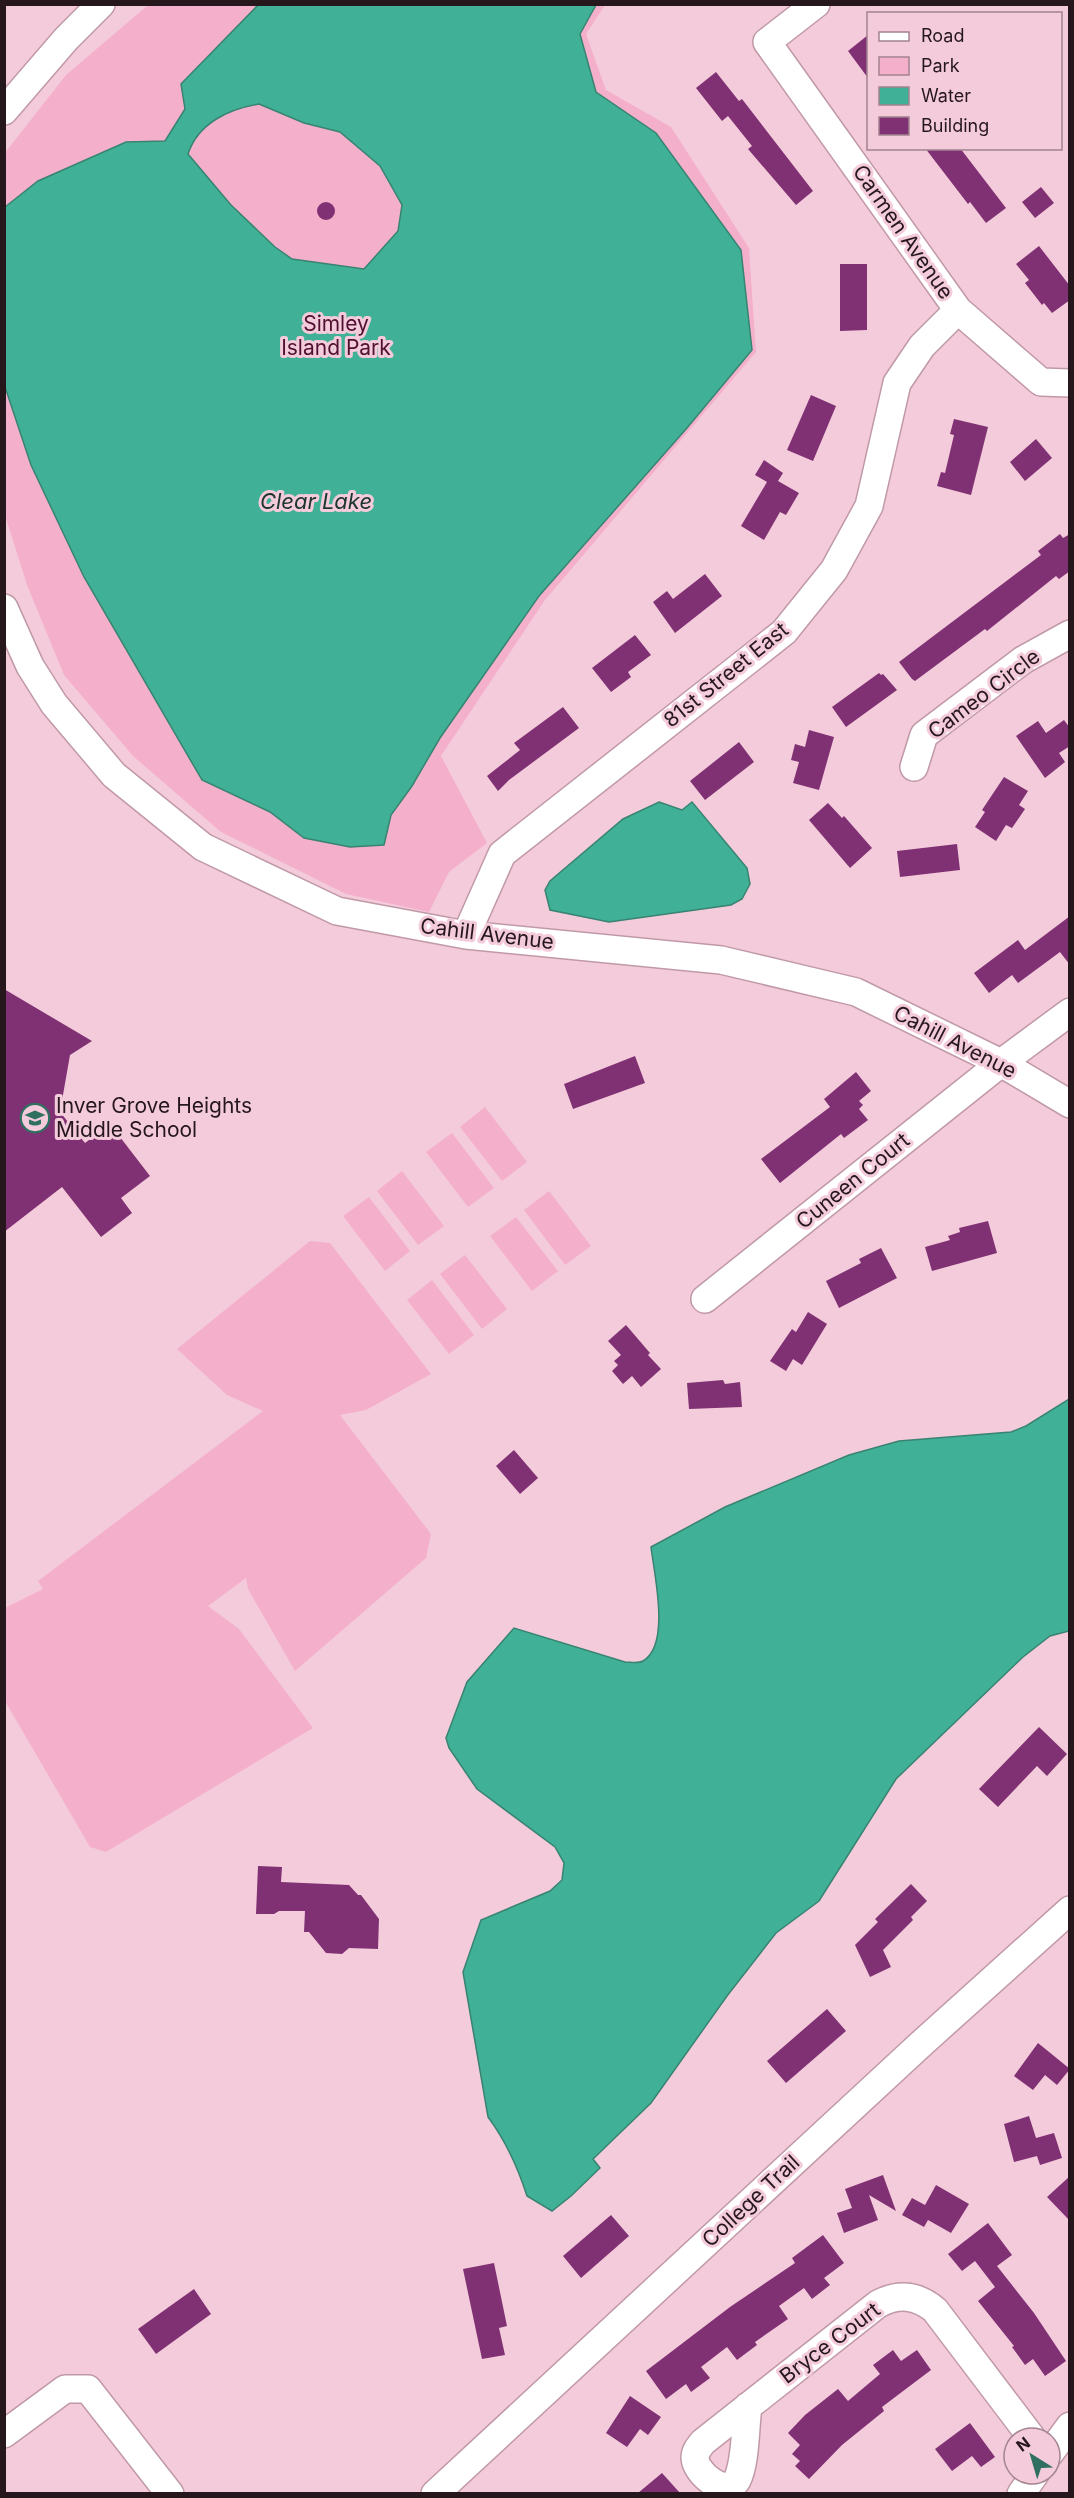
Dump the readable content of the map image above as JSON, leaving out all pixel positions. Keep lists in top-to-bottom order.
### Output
{
  "streets": {
    "street": [
      "Carmen Avenue",
      "81st Street East",
      "Cameo Circle",
      "Cahill Avenue",
      "Cuneen Court",
      "College Trail",
      "Bryce Court"
    ]
  },
  "crossings": [
    ["Carmen Avenue", "81st Street East"],
    ["81st Street East", "Cahill Avenue"],
    ["Cahill Avenue", "Cuneen Court"]
  ],
  "water": ["Clear Lake"],
  "parks": ["Simley Island Park"],
  "places": {
    "school or university": ["Inver Grove Heights Middle School"]
  },
  "legend": [
    "Road",
    "Park",
    "Water",
    "Building"
  ],
  "north": "top left"
}
